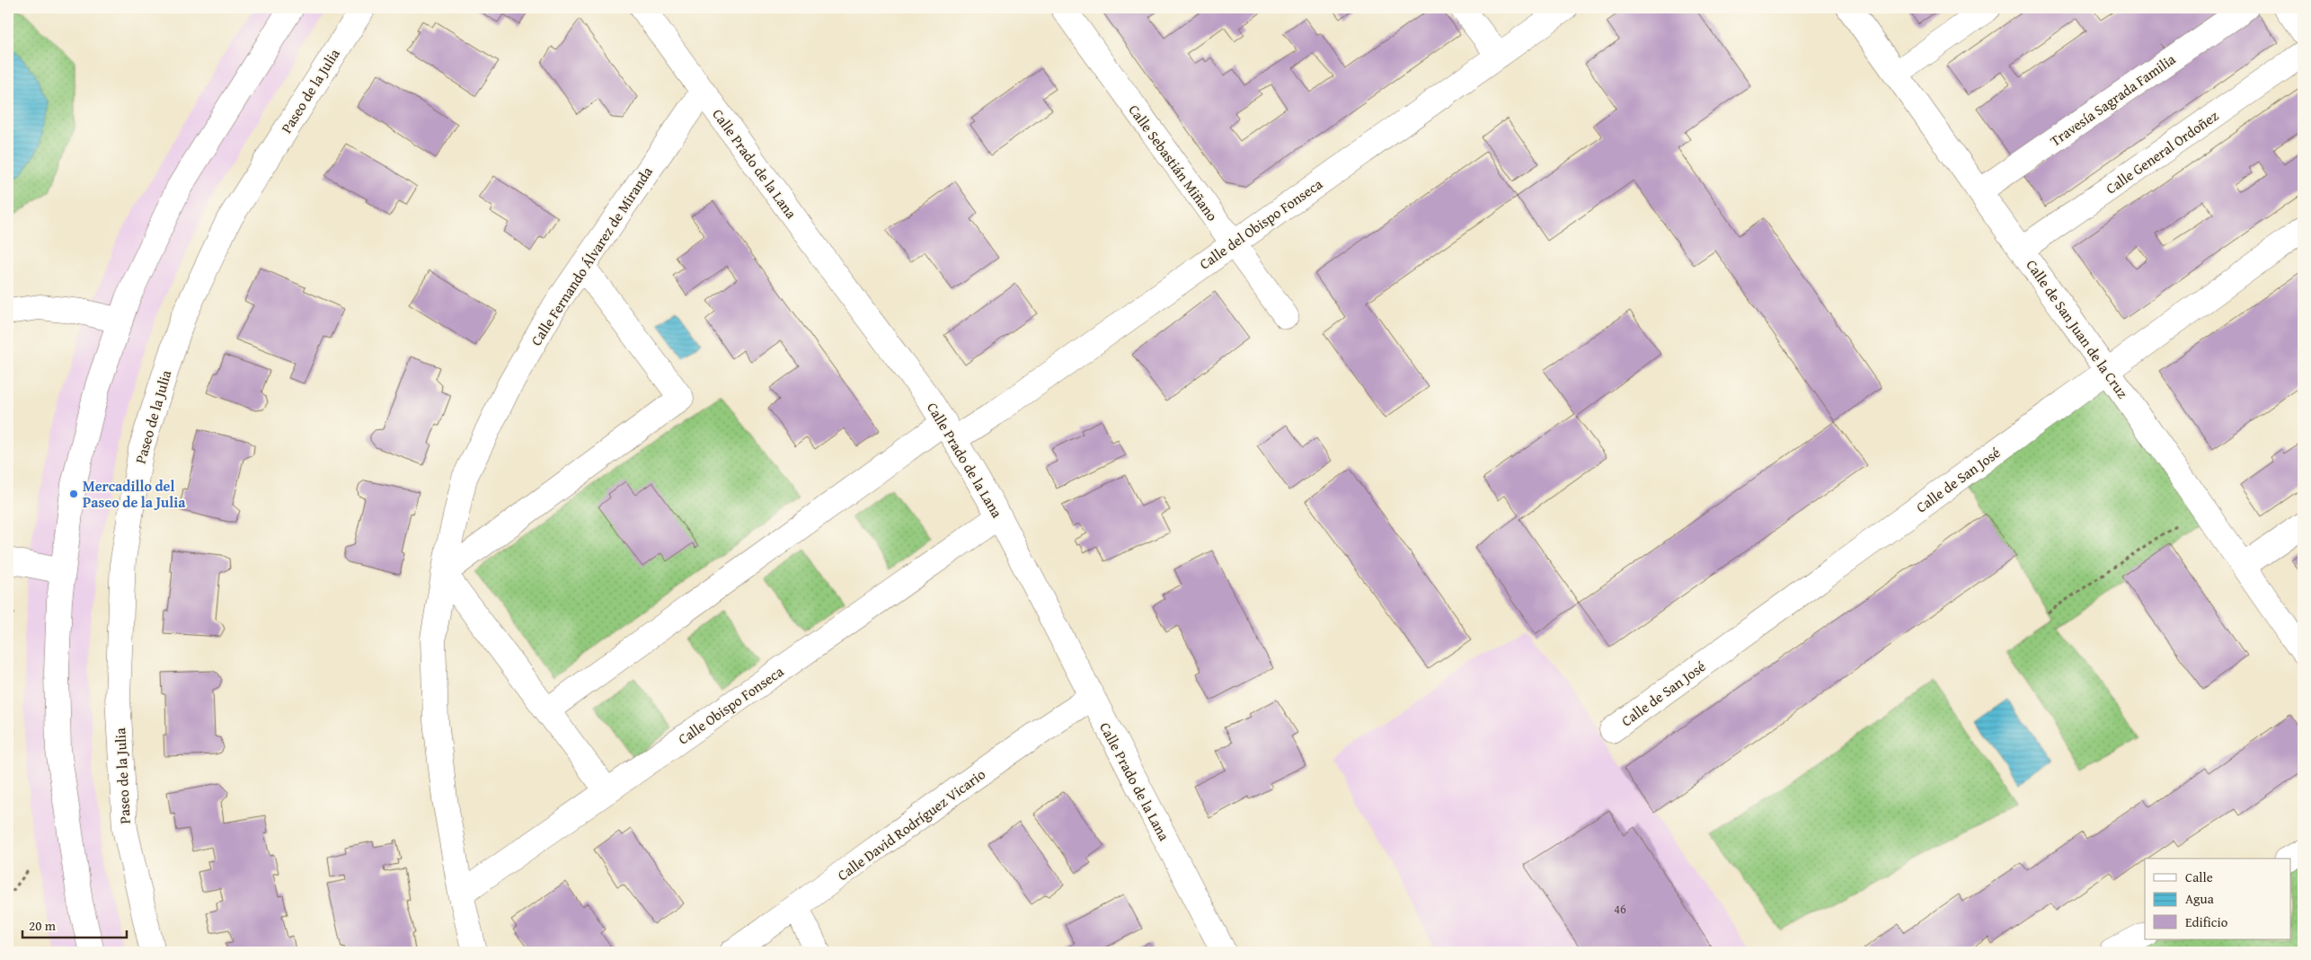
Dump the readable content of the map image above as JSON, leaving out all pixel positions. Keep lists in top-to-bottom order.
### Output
{
  "streets": {
    "street": [
      "Paseo de la Julia",
      "Travesía Sagrada Familia",
      "Calle General Ordoñez",
      "Calle Sebastián Miñano",
      "Calle Prado de la Lana",
      "Calle del Obispo Fonseca",
      "Calle Fernando Álvarez de Miranda",
      "Calle de San Juan de la Cruz",
      "Calle de San José",
      "Calle Obispo Fonseca",
      "Calle David Rodríguez Vicario"
    ]
  },
  "crossings": [
    ["Travesía Sagrada Familia", "Calle de San Juan de la Cruz"],
    ["Calle General Ordoñez", "Calle de San Juan de la Cruz"],
    ["Calle Sebastián Miñano", "Calle del Obispo Fonseca"],
    ["Calle Prado de la Lana", "Calle del Obispo Fonseca"],
    ["Calle Prado de la Lana", "Calle Fernando Álvarez de Miranda"],
    ["Calle Prado de la Lana", "Calle Obispo Fonseca"],
    ["Calle Prado de la Lana", "Calle David Rodríguez Vicario"],
    ["Calle Fernando Álvarez de Miranda", "Calle Obispo Fonseca"],
    ["Calle de San Juan de la Cruz", "Calle de San José"]
  ],
  "places": ["Mercadillo del Paseo de la Julia"],
  "house_numbers": ["46"],
  "legend": ["Calle", "Agua", "Edificio"],
  "scale_bar": "20 m"
}
